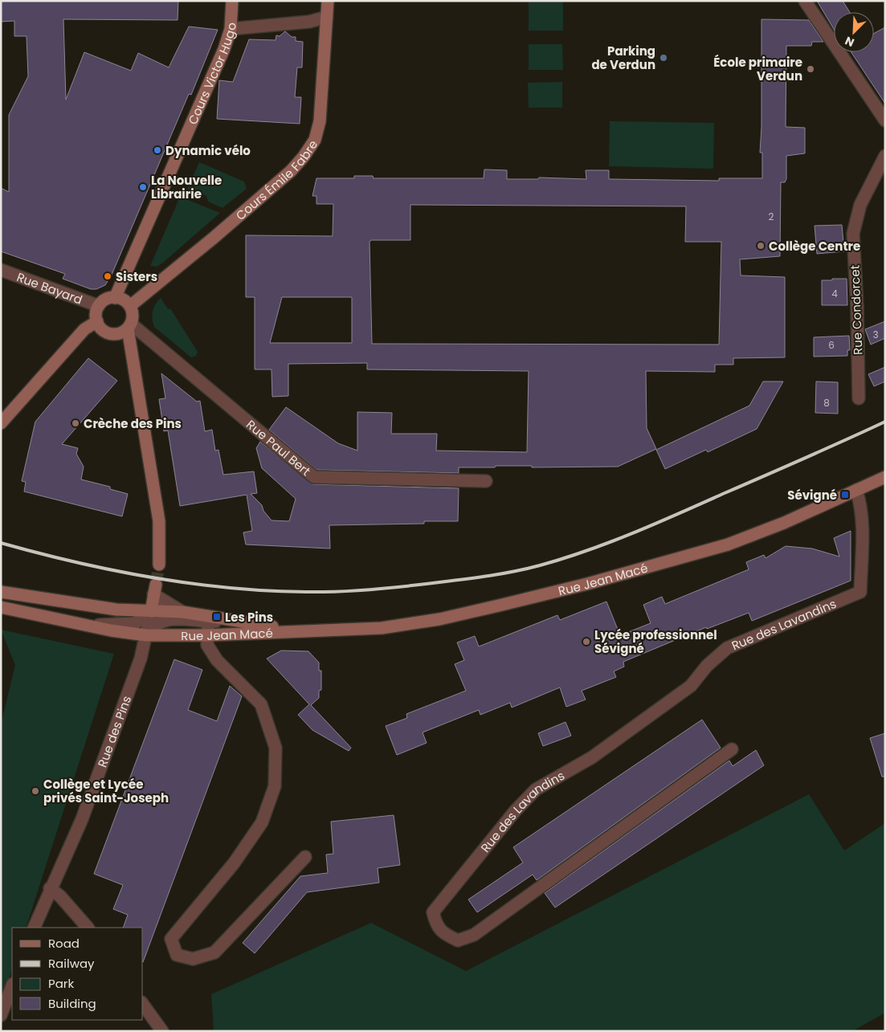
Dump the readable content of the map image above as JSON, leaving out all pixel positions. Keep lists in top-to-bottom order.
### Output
{
  "streets": {
    "street": [
      "Cours Victor Hugo",
      "Cours Émile Fabre",
      "Rue Bayard",
      "Rue Condorcet",
      "Rue Paul Bert",
      "Rue Jean Macé",
      "Rue des Lavandins",
      "Rue des Pins"
    ]
  },
  "crossings": [
    ["Cours Victor Hugo", "Cours Émile Fabre"],
    ["Cours Victor Hugo", "Rue Bayard"],
    ["Cours Victor Hugo", "Rue Paul Bert"],
    ["Cours Émile Fabre", "Rue Bayard"],
    ["Cours Émile Fabre", "Rue Paul Bert"],
    ["Rue Bayard", "Rue Paul Bert"],
    ["Rue Jean Macé", "Rue des Lavandins"],
    ["Rue Jean Macé", "Rue des Pins"]
  ],
  "places": {
    "other": [
      "Parking de Verdun",
      "École primaire Verdun",
      "Dynamic vélo",
      "La Nouvelle Librairie",
      "Collège Centre",
      "Sisters",
      "Crèche des Pins",
      "Lycée professionnel Sévigné",
      "Collège et Lycée privés Saint-Joseph"
    ],
    "transit": ["Sévigné", "Les Pins"]
  },
  "house_numbers": [
    "2",
    "4",
    "3",
    "6",
    "8"
  ],
  "legend": [
    "Road",
    "Railway",
    "Park",
    "Building"
  ],
  "north": "bottom left"
}
